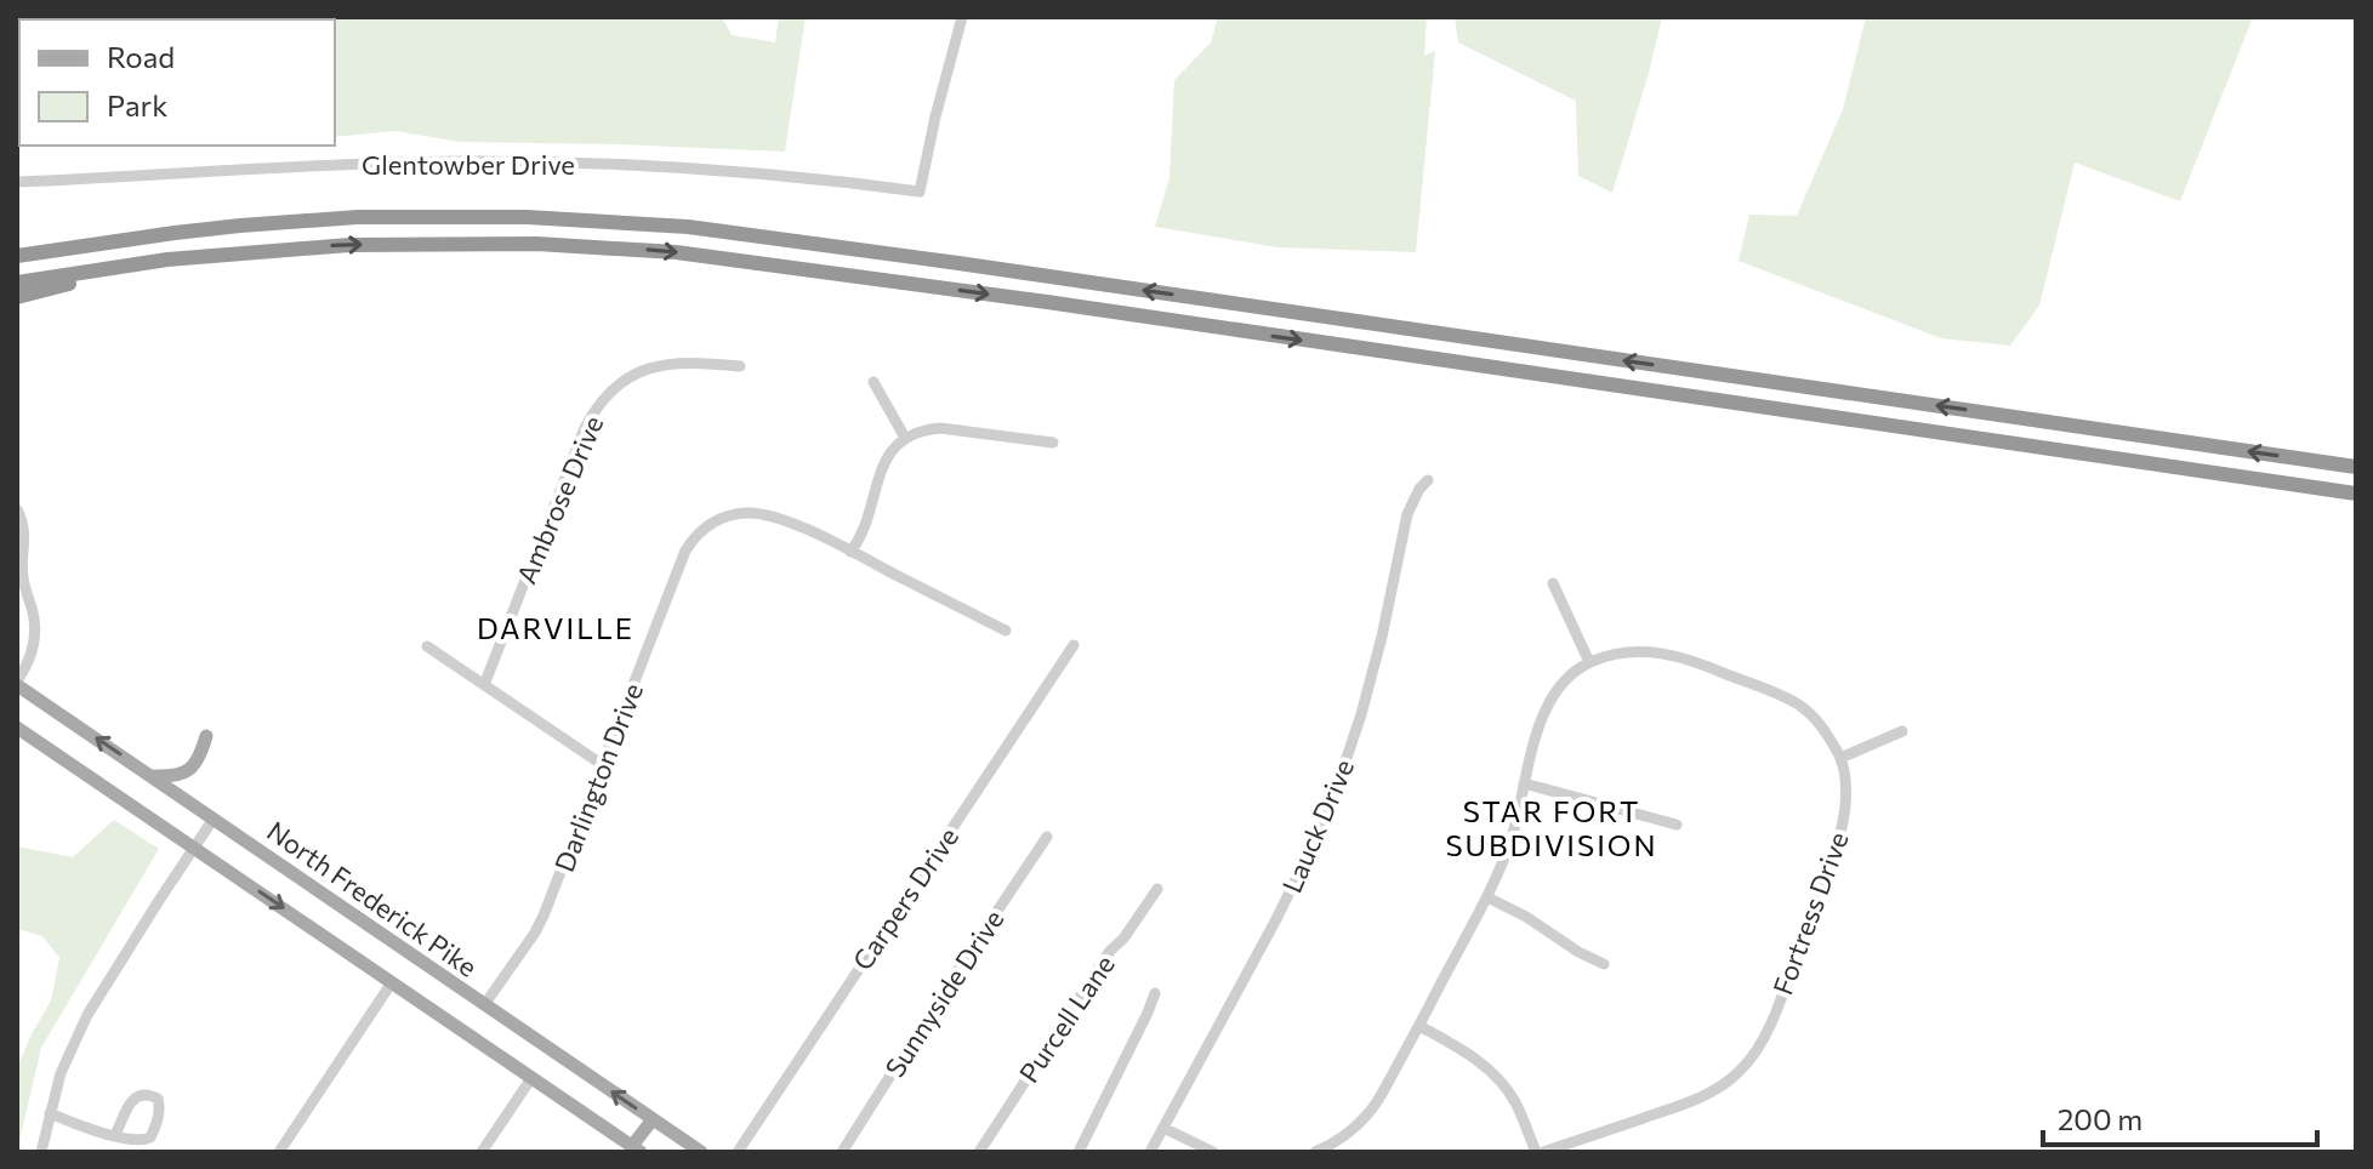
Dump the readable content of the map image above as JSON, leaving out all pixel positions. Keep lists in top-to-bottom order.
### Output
{
  "streets": {
    "main road": ["North Frederick Pike"],
    "street": [
      "Glentowber Drive",
      "Ambrose Drive",
      "Darlington Drive",
      "Lauck Drive",
      "Carpers Drive",
      "Fortress Drive",
      "Sunnyside Drive",
      "Purcell Lane"
    ]
  },
  "crossings": [
    ["Darlington Drive", "North Frederick Pike"]
  ],
  "districts": ["DARVILLE", "STAR FORT SUBDIVISION"],
  "legend": ["Road", "Park"],
  "scale_bar": "200 m"
}
